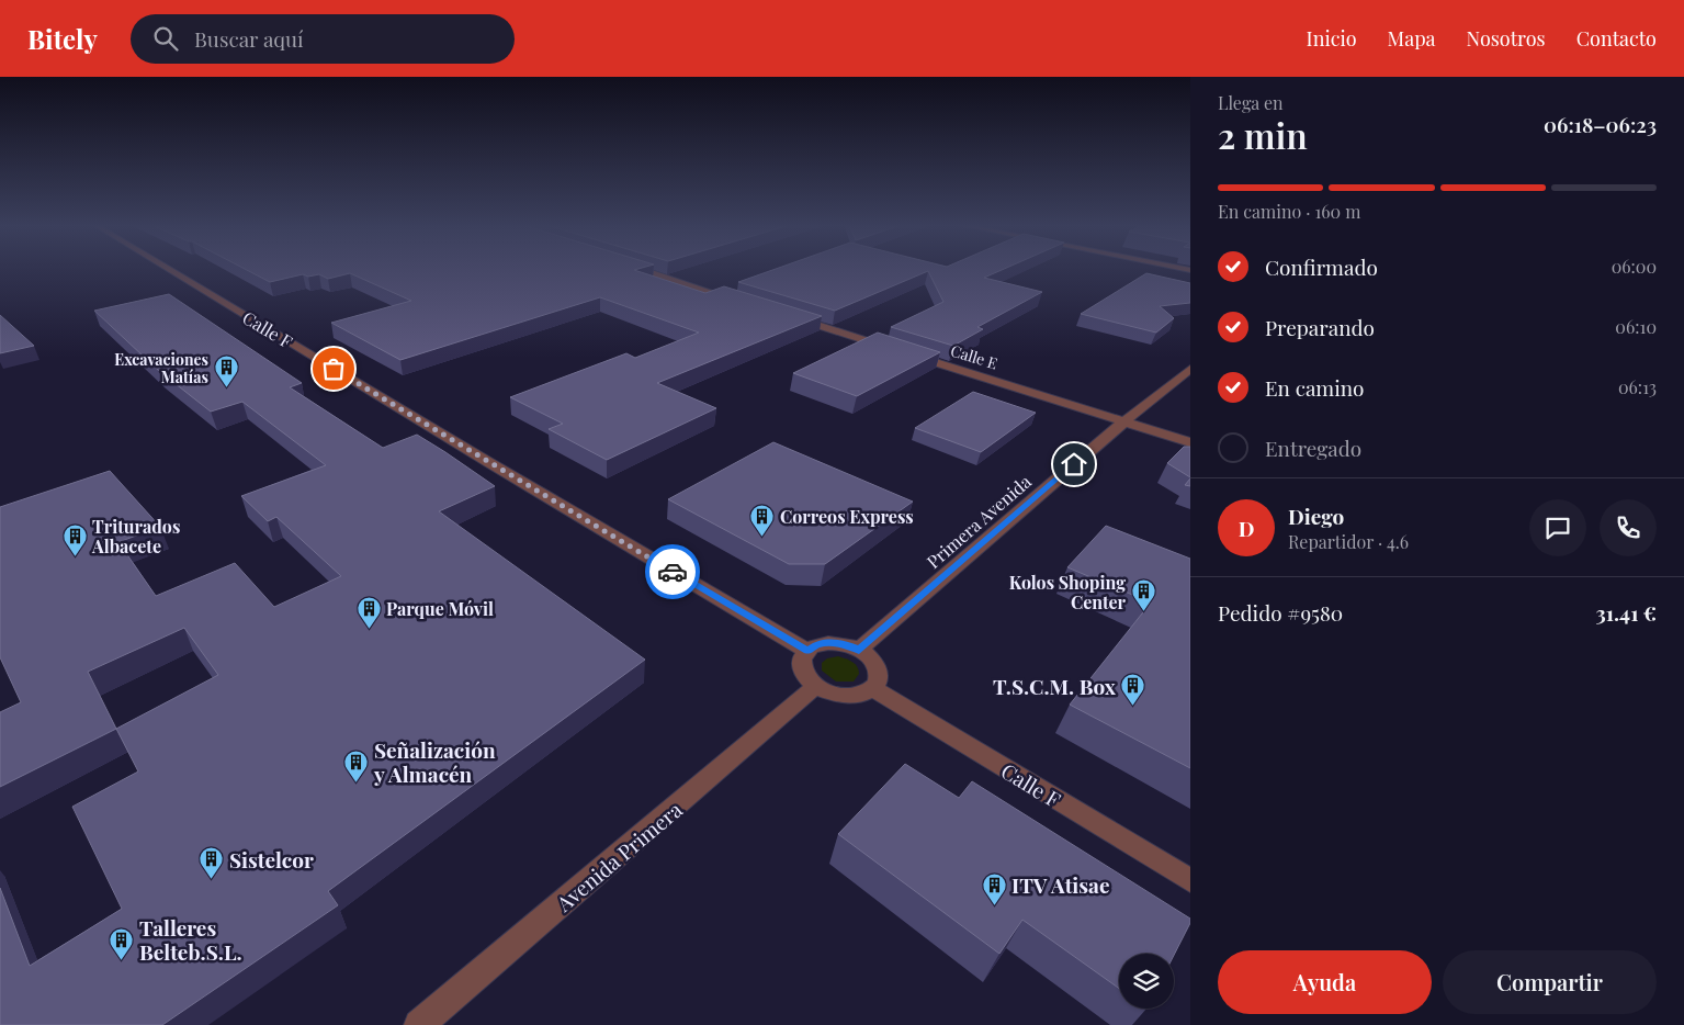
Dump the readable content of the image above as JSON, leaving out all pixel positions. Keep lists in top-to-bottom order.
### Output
{
  "streets": {
    "street": [
      "Calle F",
      "Calle E",
      "Primera Avenida",
      "Avenida Primera"
    ]
  },
  "crossings": [
    ["Calle F", "Primera Avenida"],
    ["Calle F", "Avenida Primera"],
    ["Calle E", "Primera Avenida"],
    ["Primera Avenida", "Avenida Primera"]
  ],
  "places": {
    "building": [
      "Excavaciones Matías",
      "Correos Express",
      "Triturados Albacete",
      "Kolos Shoping Center",
      "Parque Móvil",
      "T.S.C.M. Box",
      "Señalización y Almacén",
      "Sistelcor",
      "ITV Atisae",
      "Talleres Belteb.S.L."
    ]
  },
  "page": {
    "header": "Bitely",
    "search": "Buscar aquí",
    "nav": [
      "Inicio",
      "Mapa",
      "Nosotros",
      "Contacto"
    ],
    "heading": ["2 min", "Llega en", "06:18–06:23"],
    "panel": [
      "Diego",
      "Repartidor · 4.6",
      "Pedido #9580",
      "31.41 €"
    ],
    "bar": "En camino · 160 m",
    "list": [
      ["Confirmado", "06:00"],
      ["Preparando", "06:10"],
      ["En camino", "06:13"],
      "Entregado"
    ],
    "round": "D",
    "buttons": ["Ayuda", "Compartir"]
  }
}
